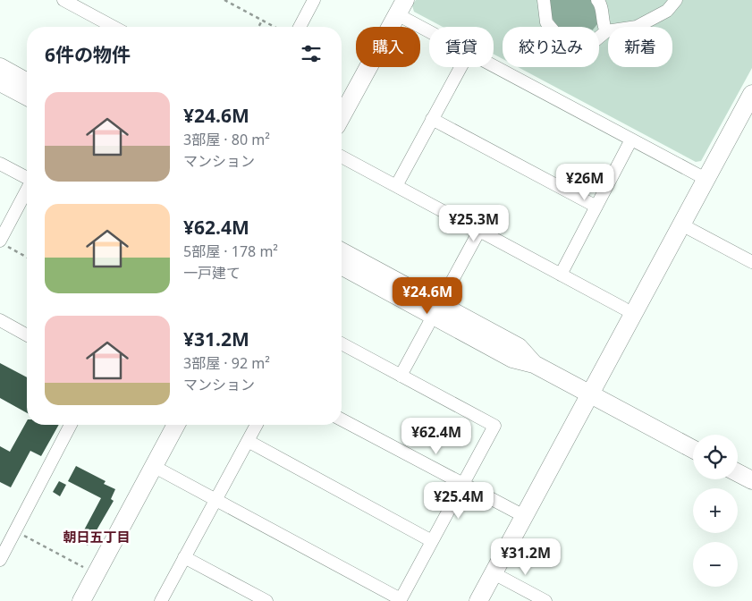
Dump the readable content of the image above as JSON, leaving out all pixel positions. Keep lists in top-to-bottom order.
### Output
{
  "districts": ["朝日五丁目"],
  "page": {
    "chip": [
      "購入",
      "賃貸",
      "絞り込み",
      "新着"
    ],
    "heading": "6件の物件",
    "list": [
      {
        "name": "¥24.6M",
        "note": "3部屋 · 80 m² · マンション"
      },
      {
        "name": "¥62.4M",
        "note": "5部屋 · 178 m² · 一戸建て"
      },
      {
        "name": "¥31.2M",
        "note": "3部屋 · 92 m² · マンション"
      }
    ],
    "price": [
      "¥26M",
      "¥25.3M",
      "¥24.6M",
      "¥62.4M",
      "¥25.4M",
      "¥31.2M"
    ],
    "map_buttons": ["+", "−"]
  }
}
